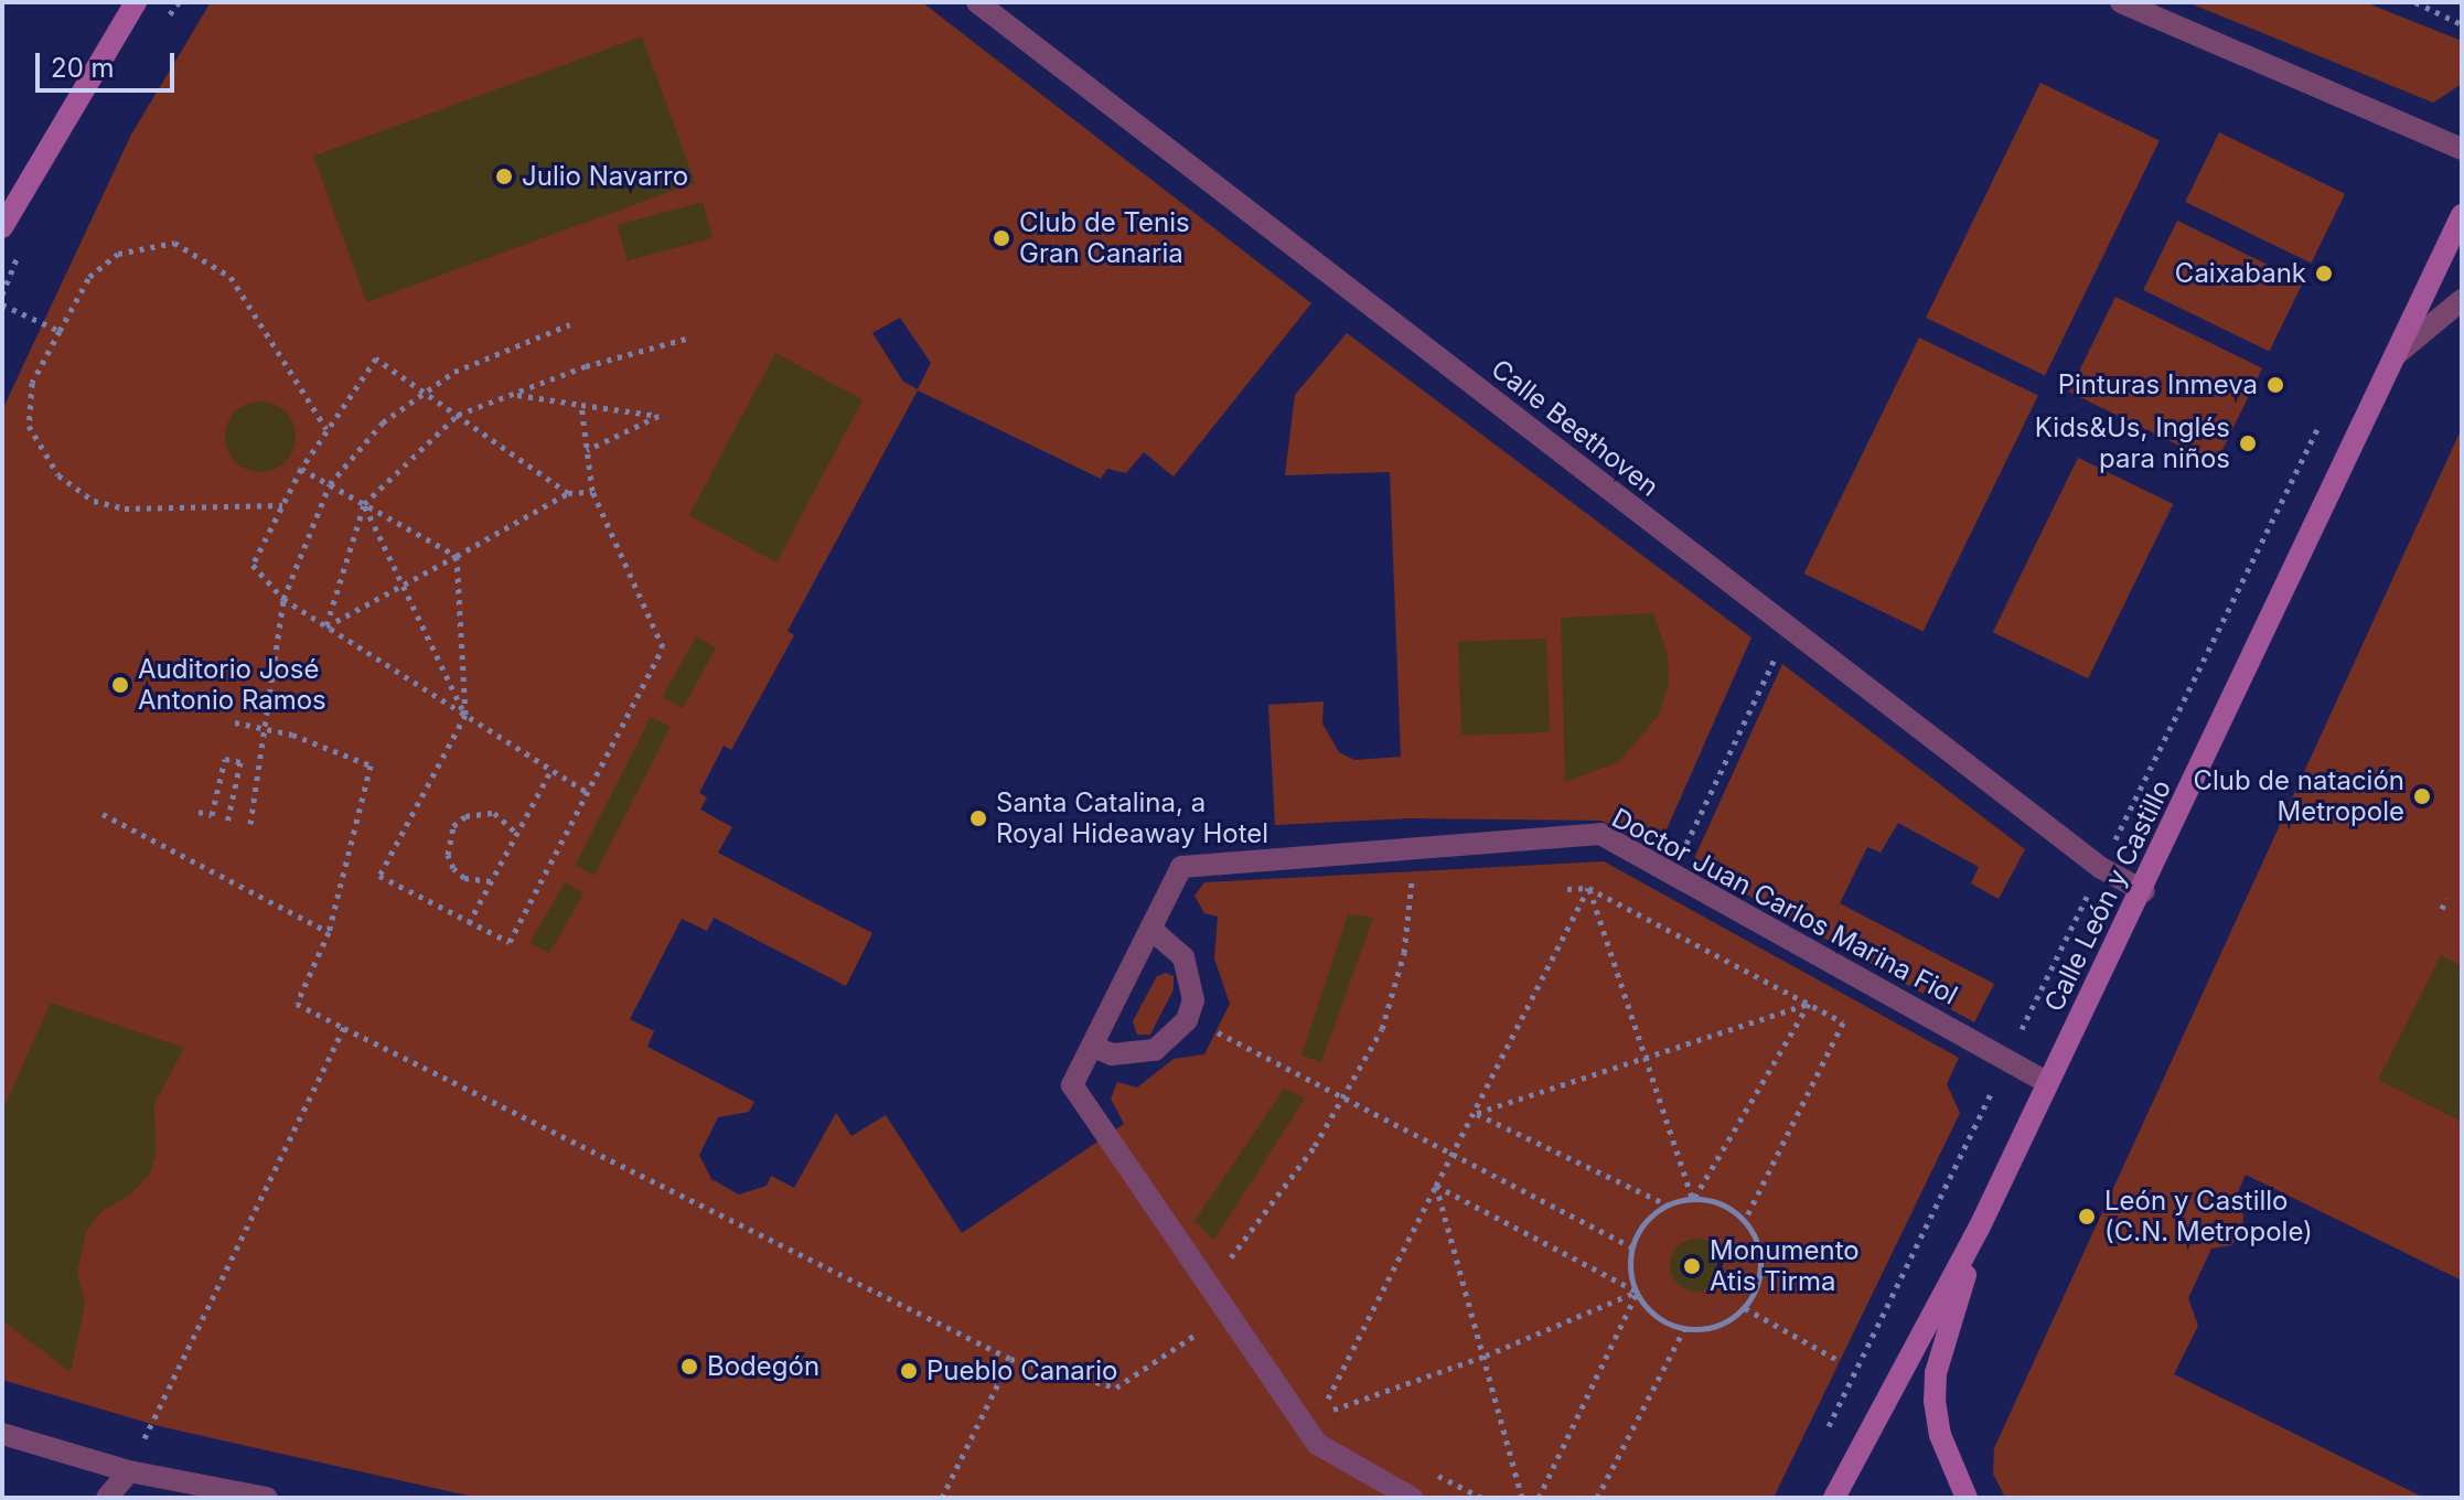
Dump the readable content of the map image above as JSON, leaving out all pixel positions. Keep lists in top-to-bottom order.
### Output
{
  "streets": {
    "street": ["Calle Beethoven", "Calle León y Castillo", "Doctor Juan Carlos Marina Fiol"]
  },
  "crossings": [
    ["Calle Beethoven", "Calle León y Castillo"],
    ["Calle León y Castillo", "Doctor Juan Carlos Marina Fiol"]
  ],
  "places": [
    "Julio Navarro",
    "Club de Tenis Gran Canaria",
    "Caixabank",
    "Pinturas Inmeva",
    "Kids&Us, Inglés para niños",
    "Auditorio José Antonio Ramos",
    "Club de natación Metropole",
    "Santa Catalina, a Royal Hideaway Hotel",
    "León y Castillo (C.N. Metropole)",
    "Monumento Atis Tirma",
    "Bodegón",
    "Pueblo Canario"
  ],
  "scale_bar": "20 m"
}
